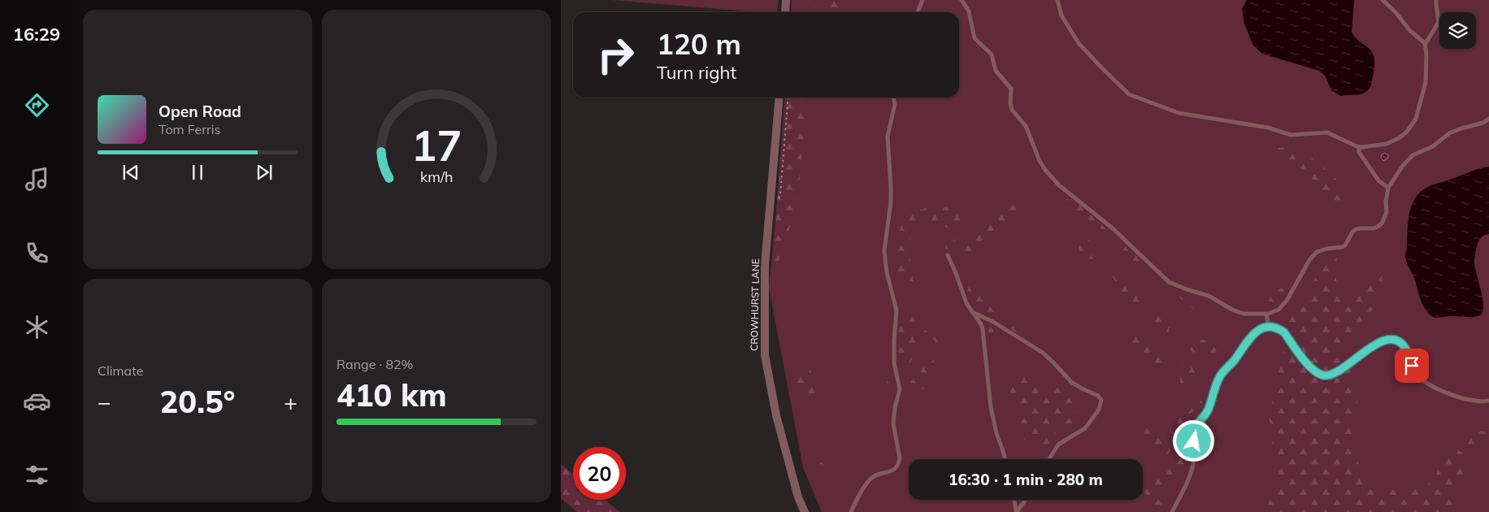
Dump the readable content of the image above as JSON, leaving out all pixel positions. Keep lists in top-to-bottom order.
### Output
{
  "streets": {
    "street": ["CROWHURST LANE"]
  },
  "page": {
    "tabs": "16:29",
    "turn": ["120 m", "Turn right"],
    "song": ["Open Road", "Tom Ferris"],
    "tile": [
      "Climate",
      ["Range · 82%", "410 km"]
    ],
    "heat": ["−", "20.5°", "+"],
    "limit": "20",
    "trip": "16:30 · 1 min · 280 m",
    "gauge": ["17", "km/h"]
  }
}
